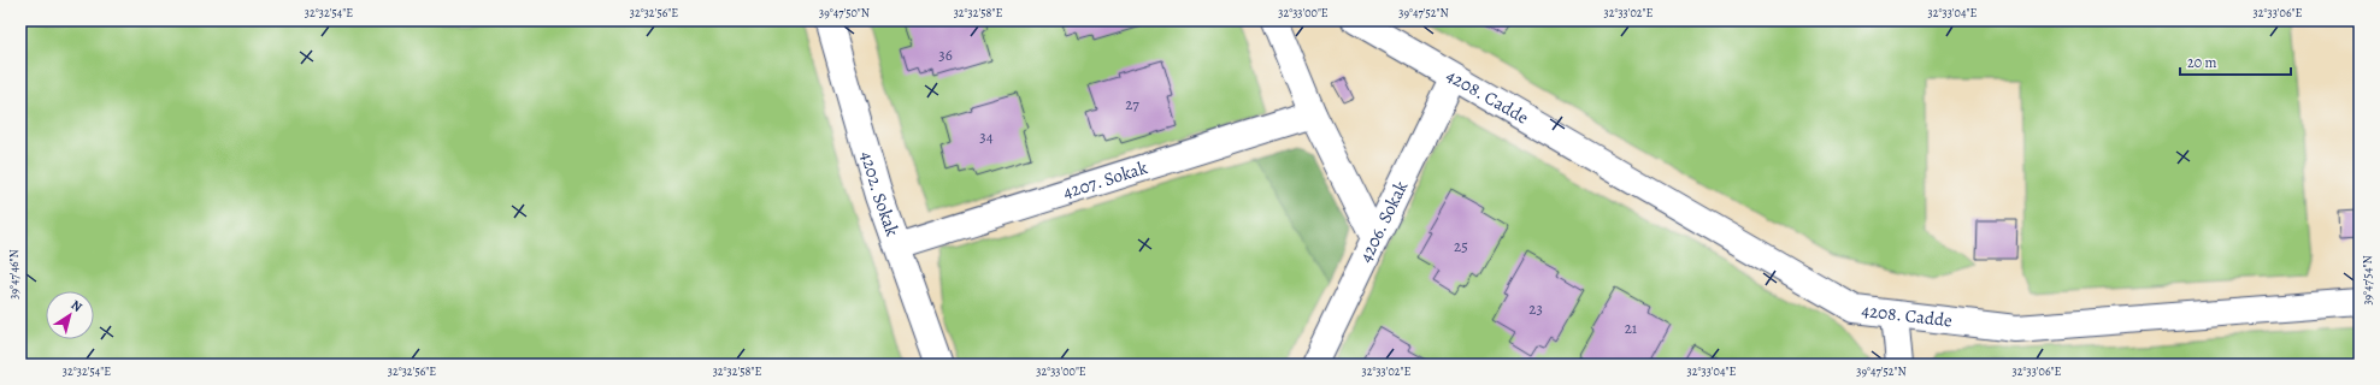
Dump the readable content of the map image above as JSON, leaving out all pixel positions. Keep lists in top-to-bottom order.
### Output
{
  "streets": {
    "street": [
      "4208. Cadde",
      "4207. Sokak",
      "4202. Sokak",
      "4206. Sokak"
    ]
  },
  "crossings": [
    ["4208. Cadde", "4206. Sokak"],
    ["4207. Sokak", "4202. Sokak"]
  ],
  "house_numbers": [
    "36",
    "27",
    "34",
    "25",
    "23",
    "21"
  ],
  "scale_bar": "20 m",
  "north": "top right",
  "coordinates": [
    "32°32'54\"E",
    "32°32'56\"E",
    "39°47'50\"N",
    "32°32'58\"E",
    "32°33'00\"E",
    "39°47'52\"N",
    "32°33'02\"E",
    "32°33'04\"E",
    "32°33'06\"E",
    "39°47'46\"N",
    "39°47'54\"N"
  ]
}
